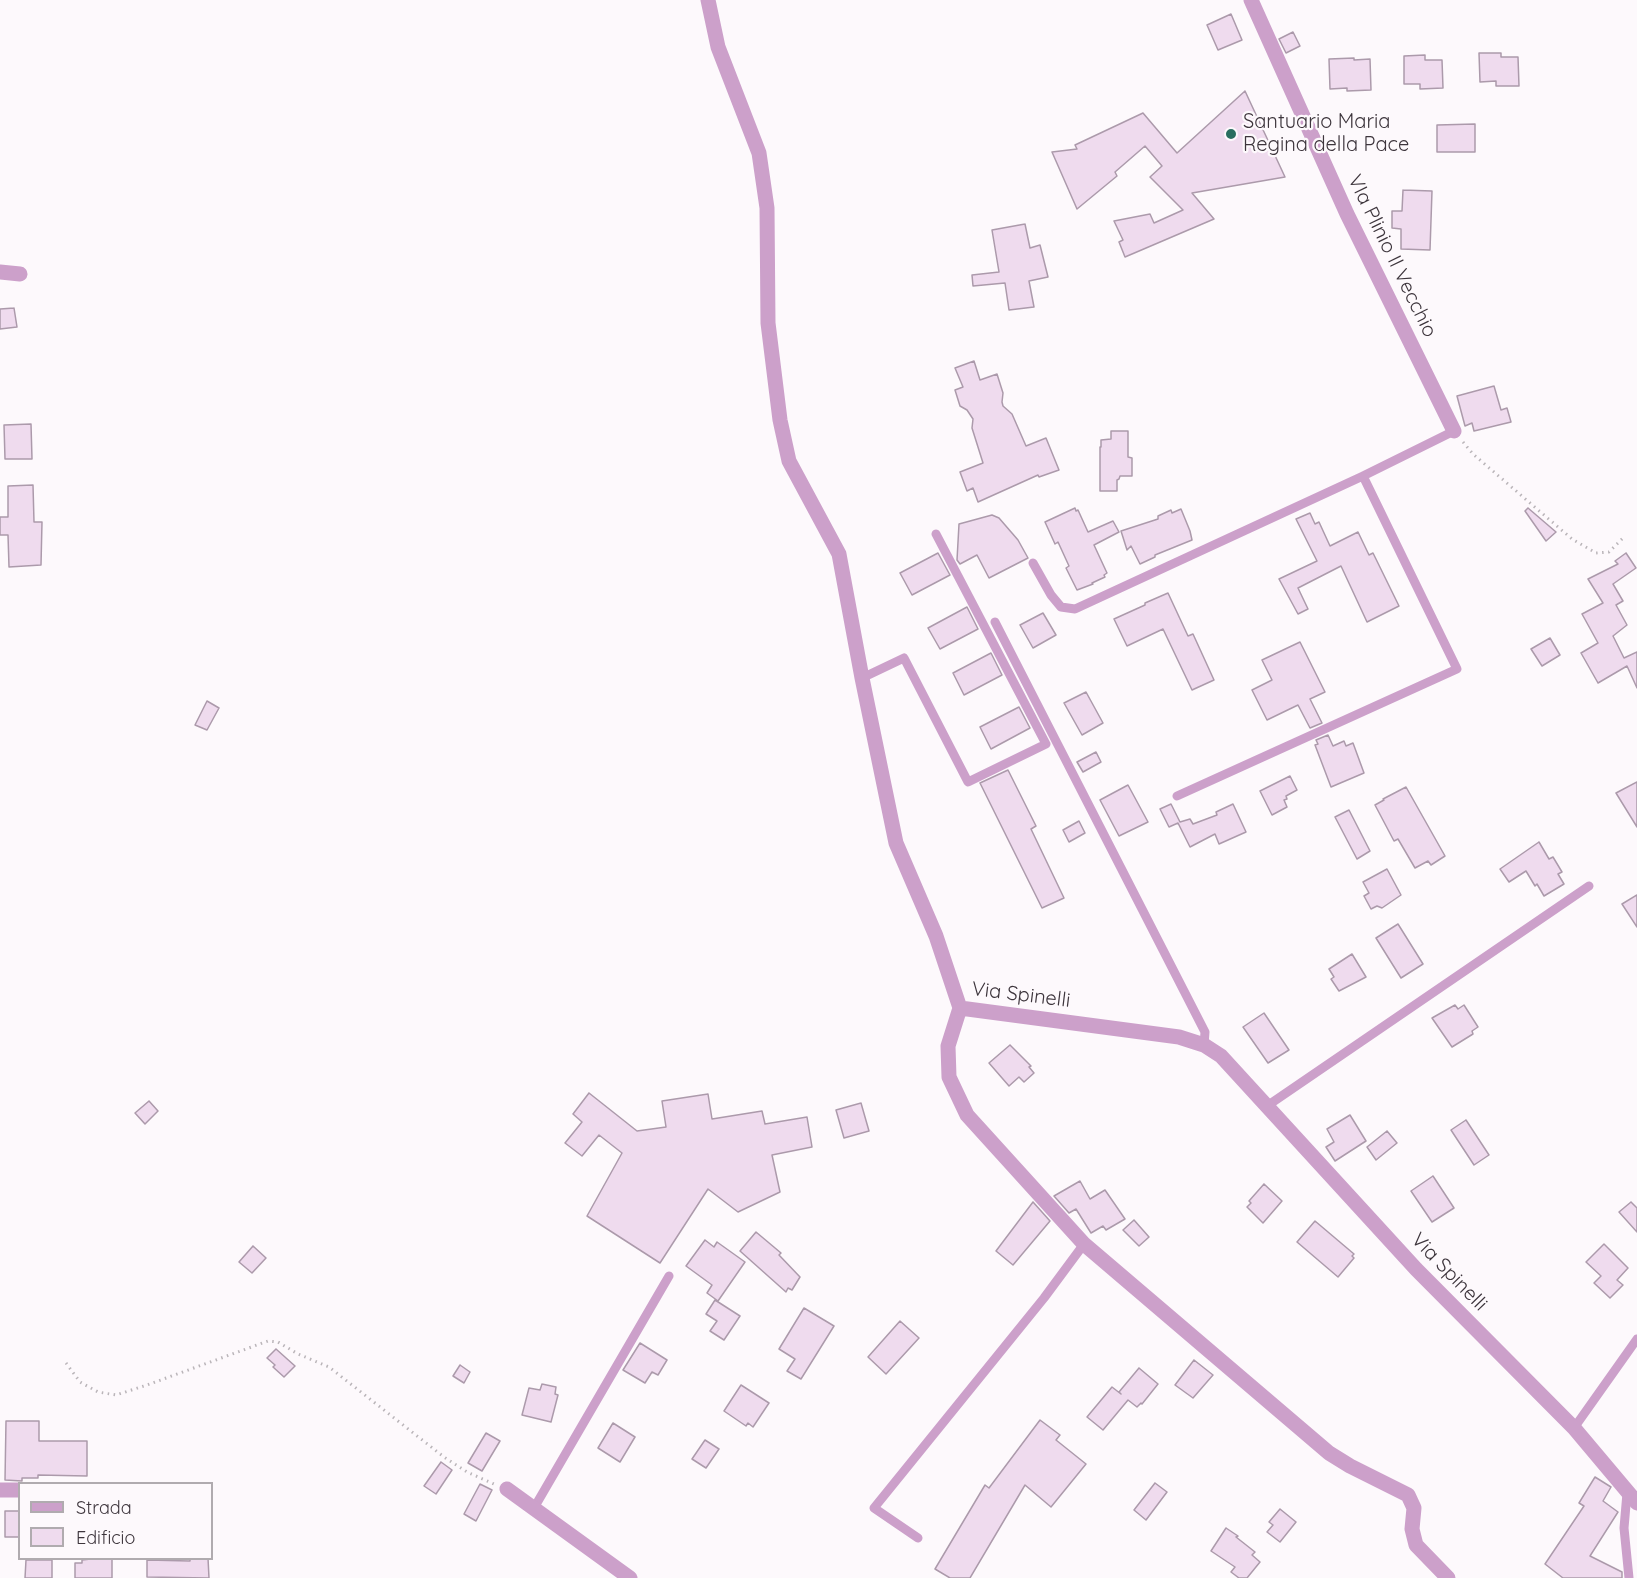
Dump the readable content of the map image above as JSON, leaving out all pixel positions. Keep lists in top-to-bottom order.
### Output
{
  "streets": {
    "street": ["VIa Plinio Il Vecchio", "Via Spinelli"]
  },
  "places": ["Santuario Maria Regina della Pace"],
  "legend": ["Strada", "Edificio"]
}
